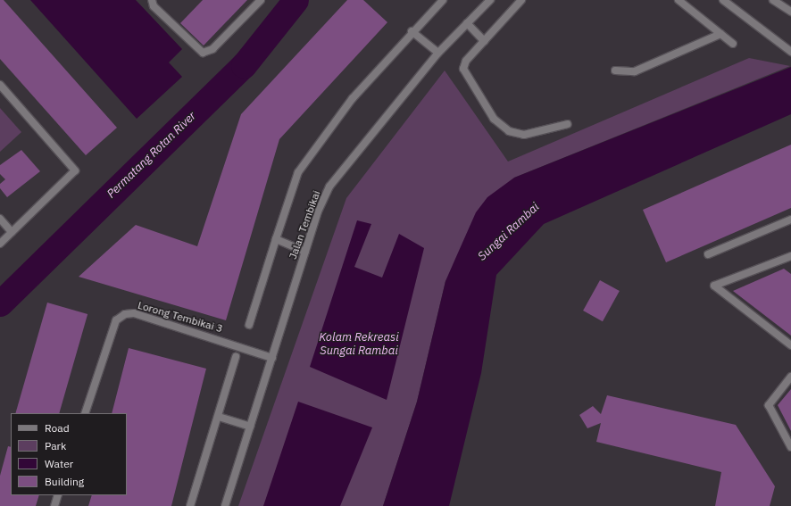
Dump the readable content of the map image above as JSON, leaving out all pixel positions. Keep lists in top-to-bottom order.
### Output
{
  "streets": {
    "street": ["Jalan Tembikai", "Lorong Tembikai 3"]
  },
  "crossings": [
    ["Jalan Tembikai", "Lorong Tembikai 3"]
  ],
  "water": ["Permatang Rotan River", "Sungai Rambai", "Kolam Rekreasi Sungai Rambai"],
  "legend": [
    "Road",
    "Park",
    "Water",
    "Building"
  ]
}
